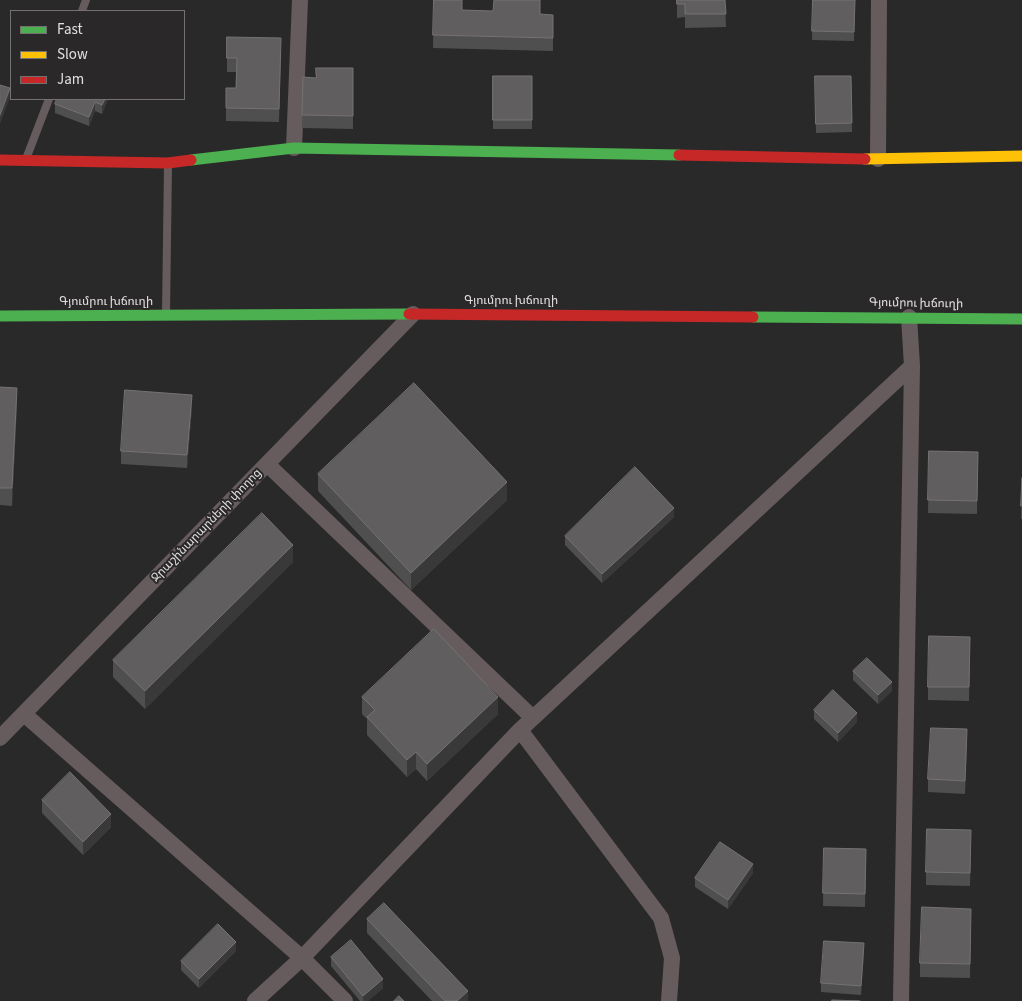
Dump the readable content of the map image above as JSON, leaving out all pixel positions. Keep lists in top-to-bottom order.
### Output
{
  "streets": {
    "street": ["Գյումրու խճուղի", "Ջրաշինարարների փողոց"]
  },
  "crossings": [
    ["Գյումրու խճուղի", "Ջրաշինարարների փողոց"]
  ],
  "legend": ["Fast", "Slow", "Jam"]
}
